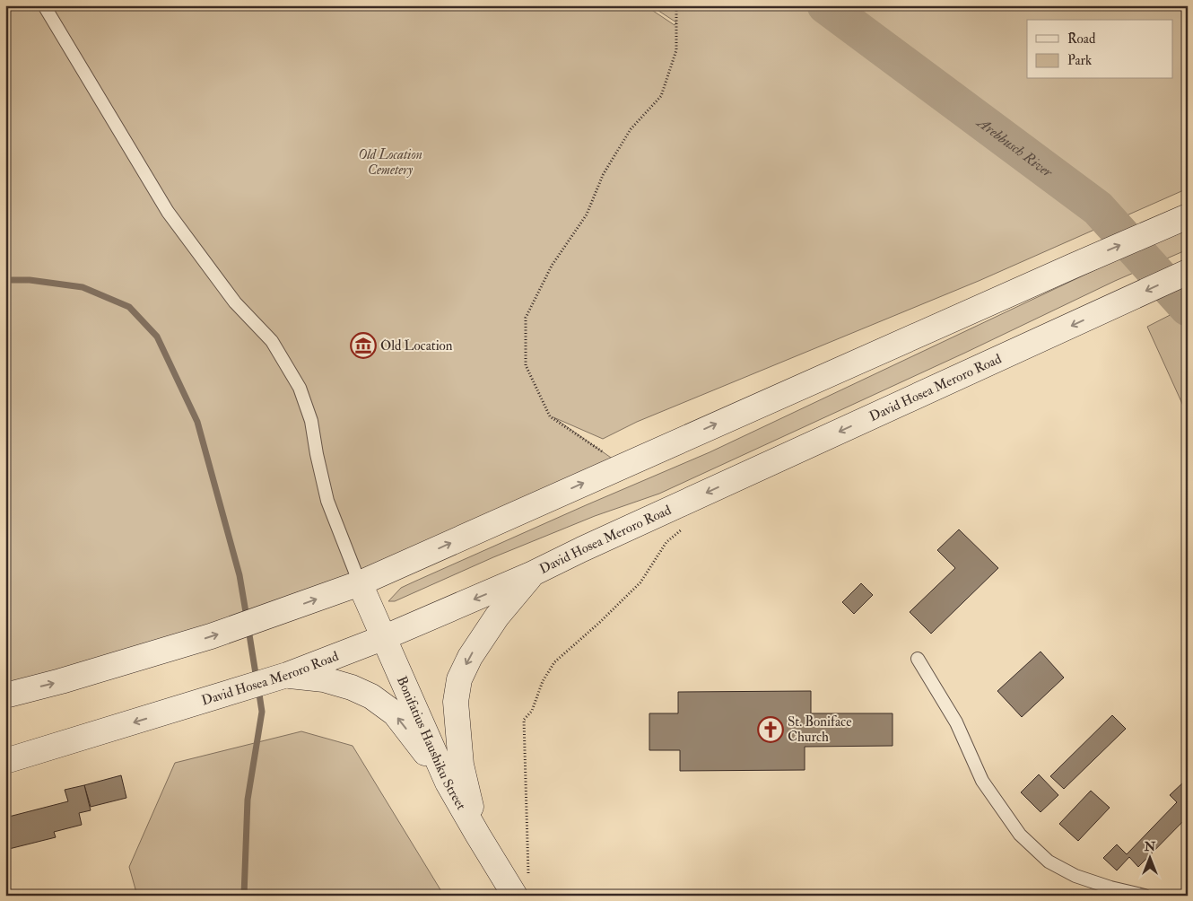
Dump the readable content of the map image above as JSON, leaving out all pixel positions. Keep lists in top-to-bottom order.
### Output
{
  "streets": {
    "main road": ["David Hosea Meroro Road", "Bonifatius Haushiku Street"]
  },
  "crossings": [
    ["David Hosea Meroro Road", "Bonifatius Haushiku Street"]
  ],
  "water": ["Arebbusch River"],
  "parks": ["Old Location Cemetery"],
  "places": {
    "museum": ["Old Location"],
    "church": ["St. Boniface Church"]
  },
  "legend": ["Road", "Park"],
  "north": "top"
}
